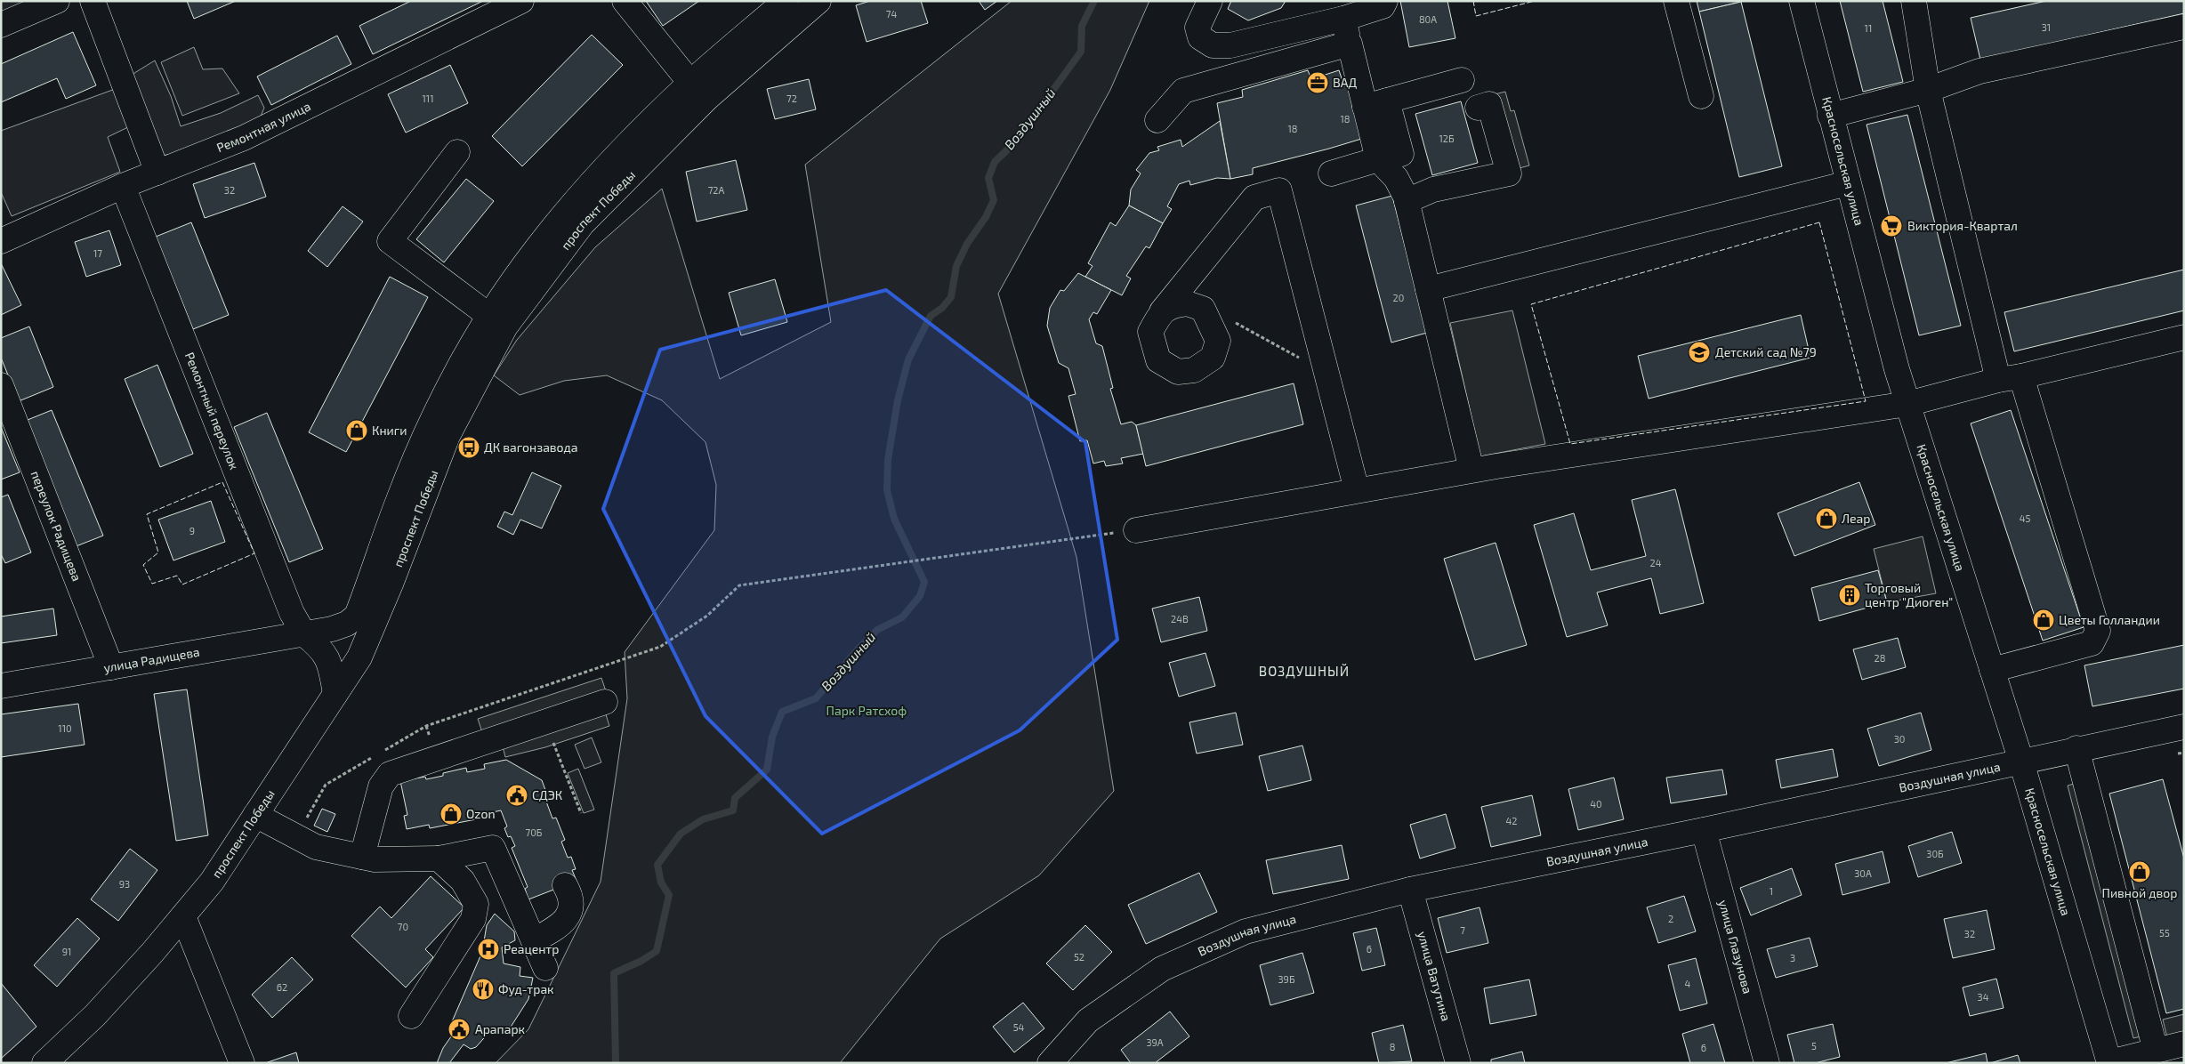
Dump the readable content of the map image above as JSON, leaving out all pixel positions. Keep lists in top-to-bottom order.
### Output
{
  "streets": {
    "main road": [
      "Ремонтная улица",
      "Красносельская улица",
      "проспект Победы",
      "Ремонтный переулок",
      "переулок Радищева",
      "улица Радищева",
      "Воздушная улица",
      "улица Глазунова",
      "улица Ватутина"
    ]
  },
  "crossings": [
    ["Ремонтная улица", "Ремонтный переулок"],
    ["Красносельская улица", "Воздушная улица"],
    ["проспект Победы", "улица Радищева"],
    ["Ремонтный переулок", "улица Радищева"],
    ["переулок Радищева", "улица Радищева"],
    ["Воздушная улица", "улица Глазунова"],
    ["Воздушная улица", "улица Ватутина"]
  ],
  "districts": ["ВОЗДУШНЫЙ"],
  "water": ["Воздушный"],
  "parks": ["Парк Ратсхоф"],
  "places": {
    "office": ["ВАД"],
    "supermarket": ["Виктория-Квартал"],
    "school or university": ["Детский сад №79"],
    "shop": [
      "Книги",
      "Леар",
      "Цветы Голландии",
      "Ozon",
      "Пивной двор"
    ],
    "bus stop": ["ДК вагонзавода"],
    "building": ["Торговый центр \"Диоген\""],
    "public building": ["СДЭК", "Арапарк"],
    "hospital": ["Реацентр"],
    "restaurant": ["Фуд-трак"]
  },
  "house_numbers": [
    "74",
    "80А",
    "31",
    "11",
    "111",
    "72",
    "18",
    "18",
    "12Б",
    "32",
    "72А",
    "17",
    "20",
    "45",
    "9",
    "24",
    "24В",
    "28",
    "110",
    "30",
    "40",
    "42",
    "70Б",
    "30Б",
    "30А",
    "93",
    "1",
    "2",
    "70",
    "7",
    "55",
    "32",
    "6",
    "91",
    "52",
    "3",
    "39Б",
    "4",
    "62",
    "34",
    "54",
    "39А",
    "5",
    "8",
    "6"
  ]
}
